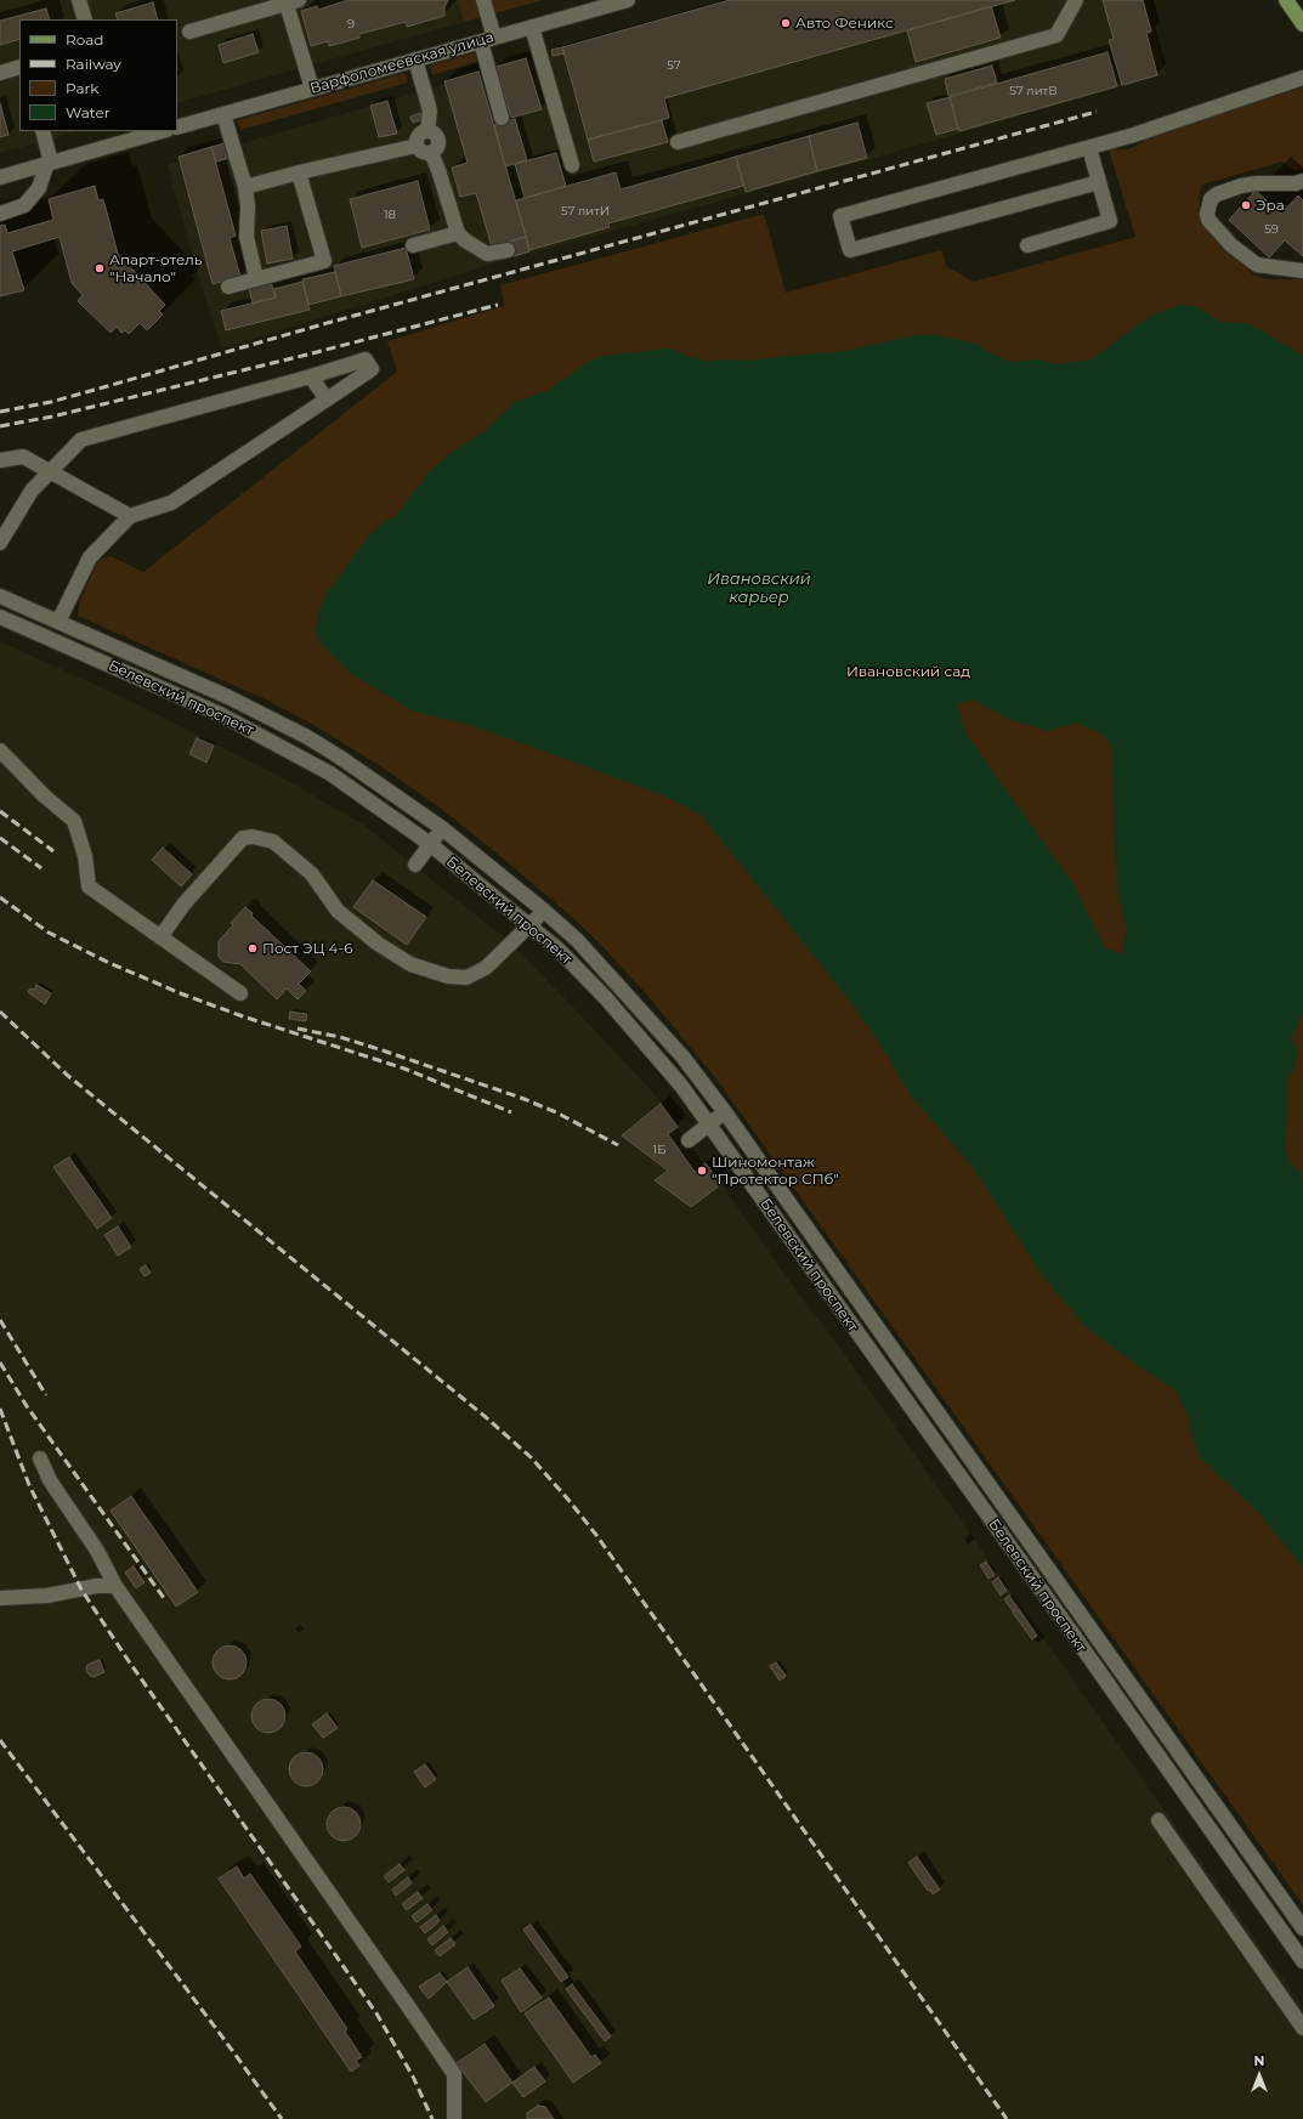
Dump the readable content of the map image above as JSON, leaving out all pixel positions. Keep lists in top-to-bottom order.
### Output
{
  "streets": {
    "street": ["Варфоломеевская улица", "Белевский проспект"]
  },
  "water": ["Ивановский карьер"],
  "parks": ["Ивановский сад"],
  "places": [
    "Авто Феникс",
    "Эра",
    "Апарт-отель \"Начало\"",
    "Пост ЭЦ 4-6",
    "Шиномонтаж \"Протектор СПб\""
  ],
  "house_numbers": [
    "9",
    "57",
    "57 литВ",
    "57 литИ",
    "18",
    "59",
    "1Б"
  ],
  "legend": [
    "Road",
    "Railway",
    "Park",
    "Water"
  ],
  "north": "top"
}
